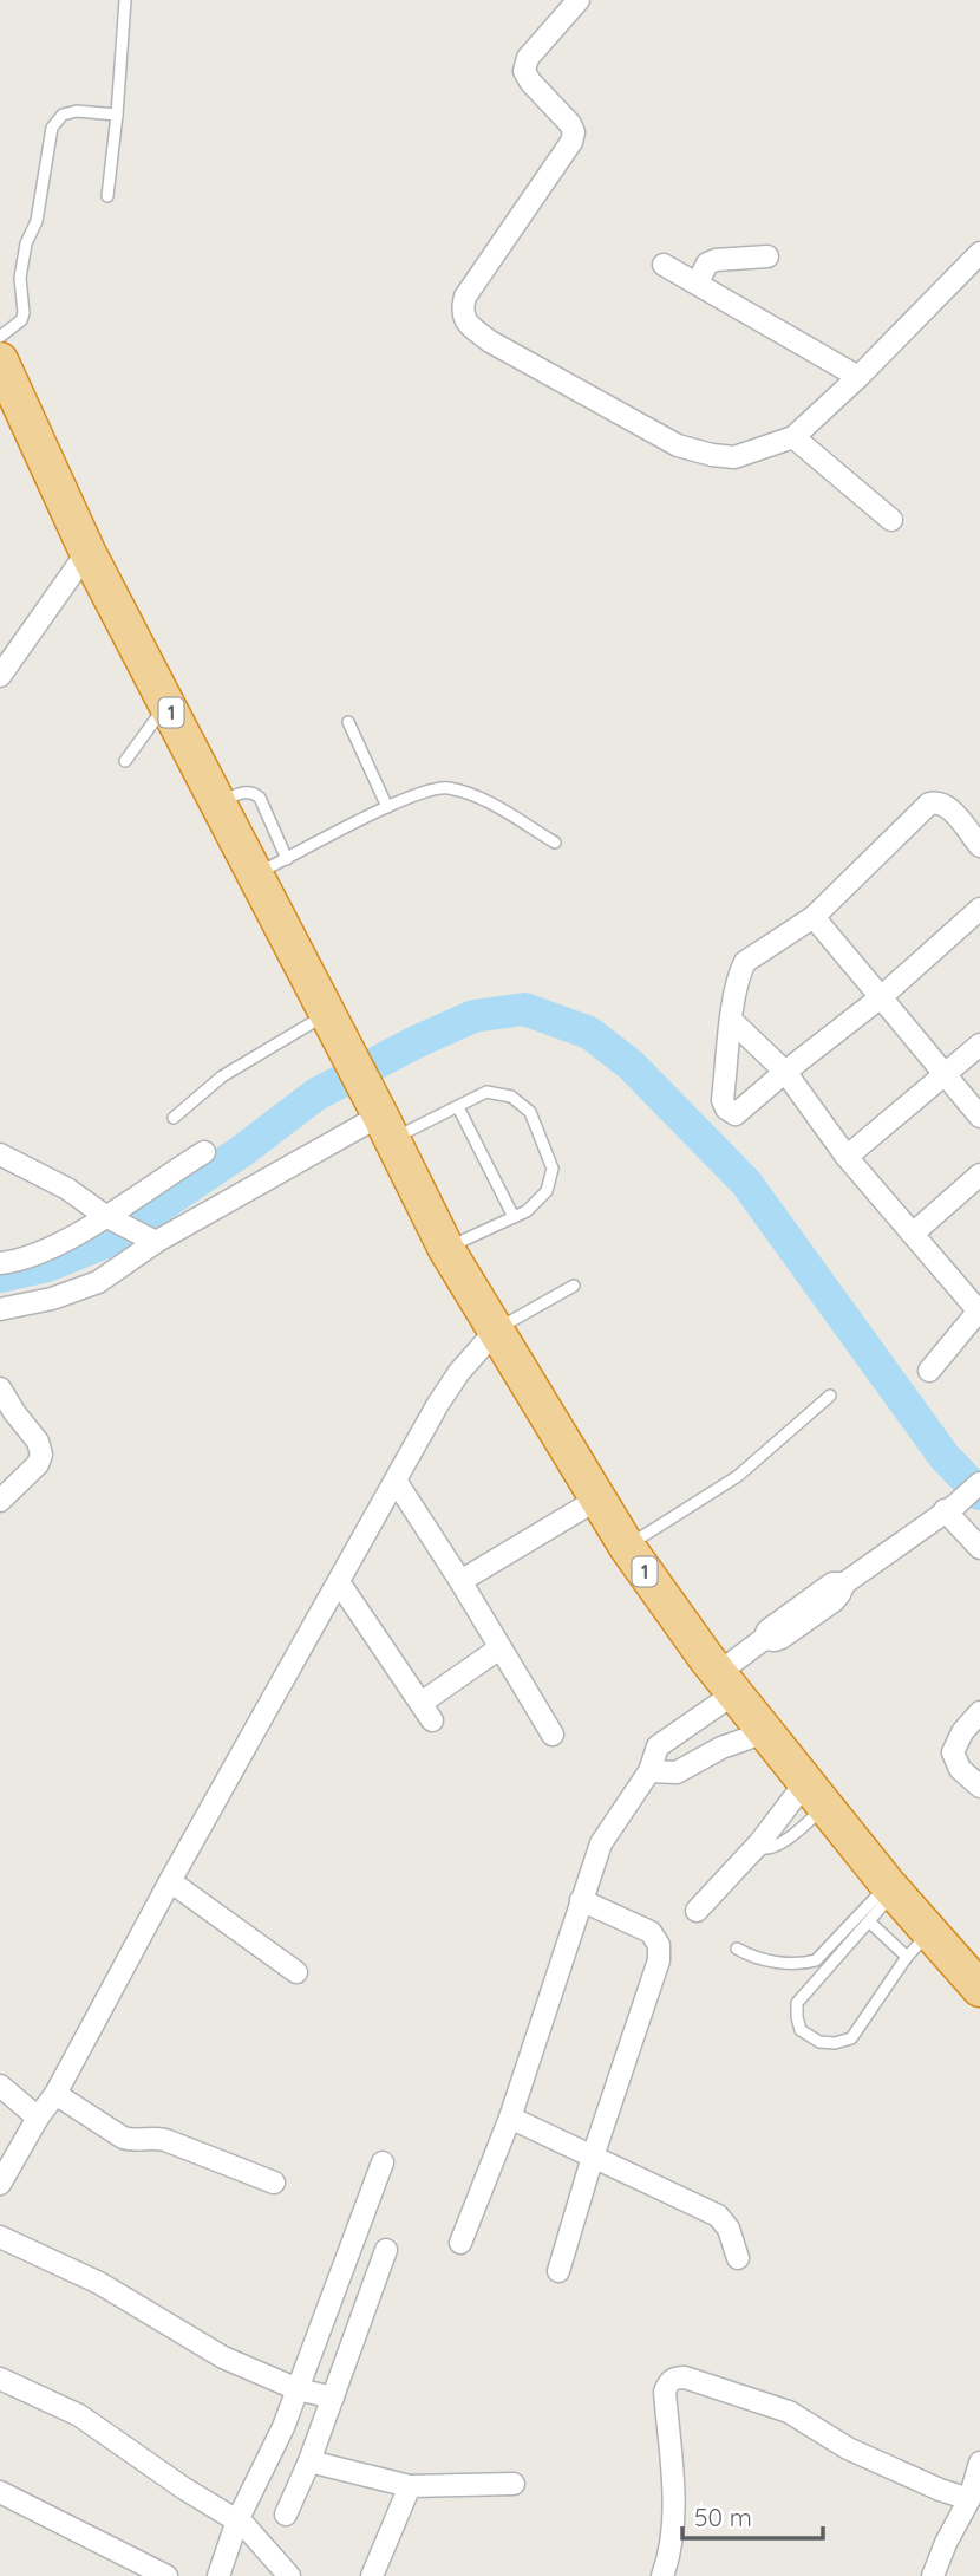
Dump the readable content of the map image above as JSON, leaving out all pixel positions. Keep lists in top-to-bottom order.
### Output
{
  "streets": {
    "highway": ["1"]
  },
  "scale_bar": "50 m"
}
